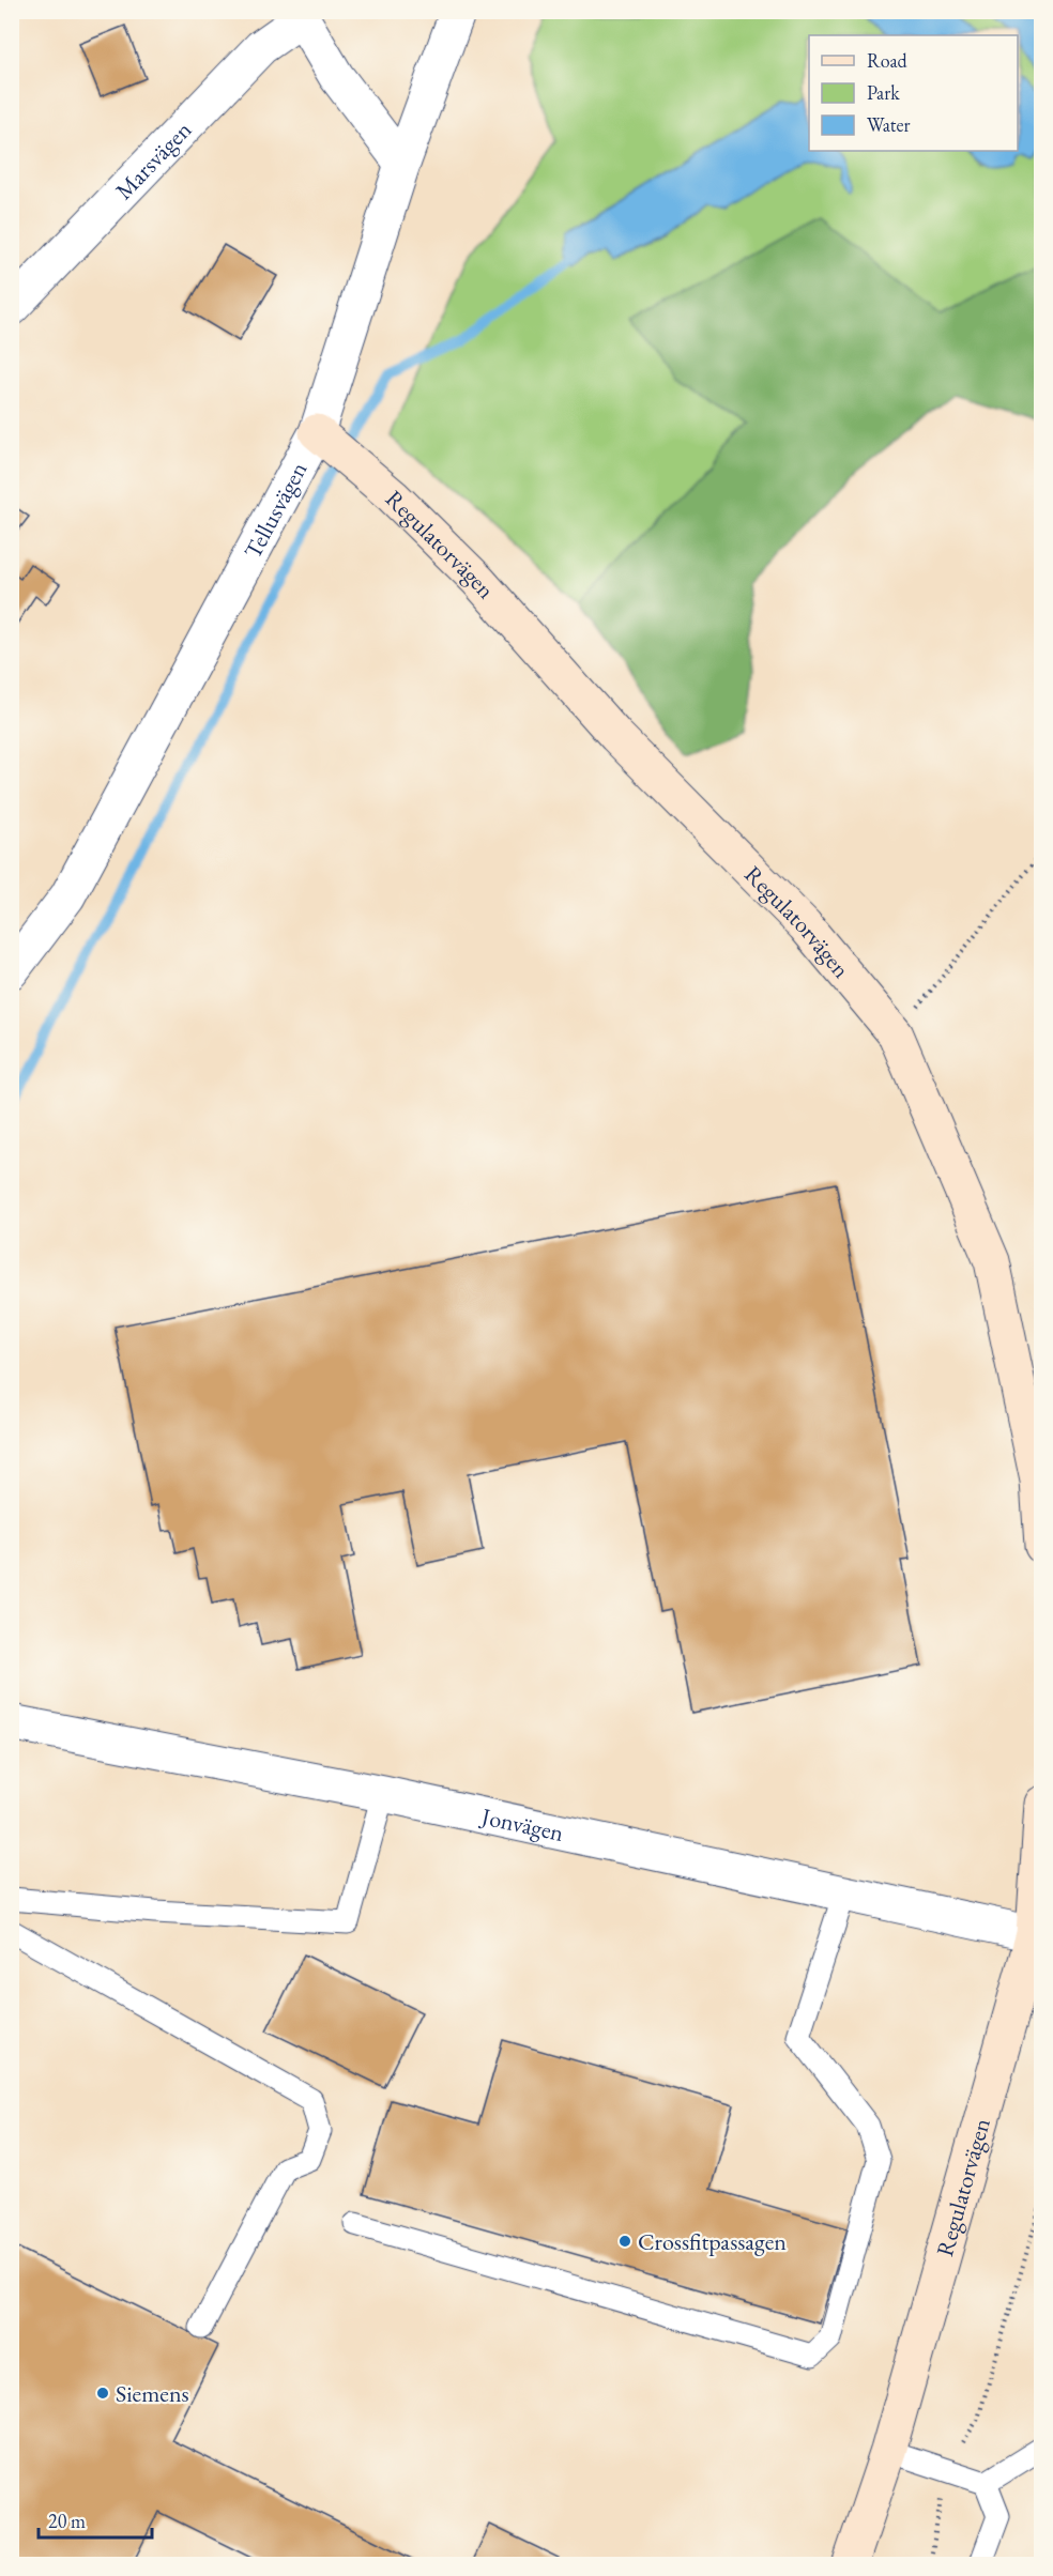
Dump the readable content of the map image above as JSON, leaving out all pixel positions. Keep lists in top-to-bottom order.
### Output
{
  "streets": {
    "street": [
      "Marsvägen",
      "Tellusvägen",
      "Regulatorvägen",
      "Jonvägen"
    ]
  },
  "crossings": [
    ["Tellusvägen", "Regulatorvägen"],
    ["Regulatorvägen", "Jonvägen"]
  ],
  "places": ["Crossfitpassagen", "Siemens"],
  "legend": ["Road", "Park", "Water"],
  "scale_bar": "20 m"
}
